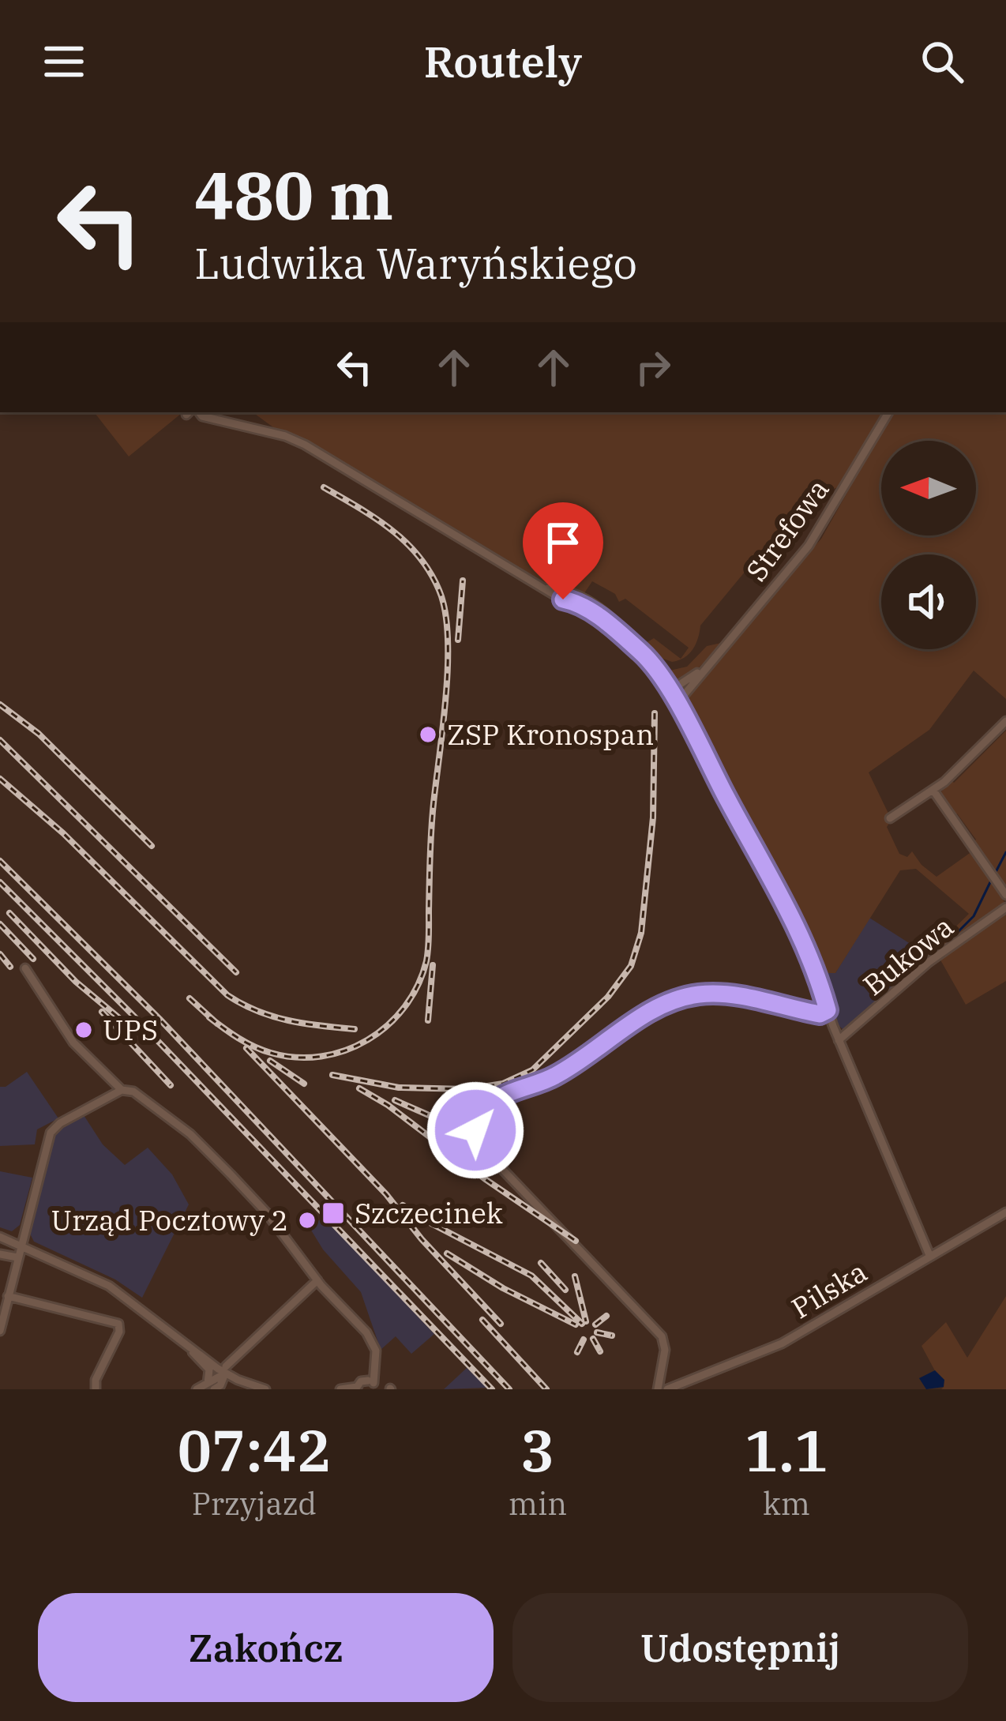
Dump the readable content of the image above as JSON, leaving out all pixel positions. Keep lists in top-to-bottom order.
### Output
{
  "streets": {
    "street": ["Strefowa", "Bukowa", "Pilska"]
  },
  "places": {
    "other": ["ZSP Kronospan", "UPS", "Urząd Pocztowy 2"],
    "transit": ["Szczecinek"]
  },
  "north": "left",
  "page": {
    "header": "Routely",
    "turn": ["480 m", "Ludwika Waryńskiego"],
    "eta": [
      "07:42",
      "Przyjazd",
      "3",
      "min",
      "1.1",
      "km"
    ],
    "buttons": ["Zakończ", "Udostępnij"]
  }
}
